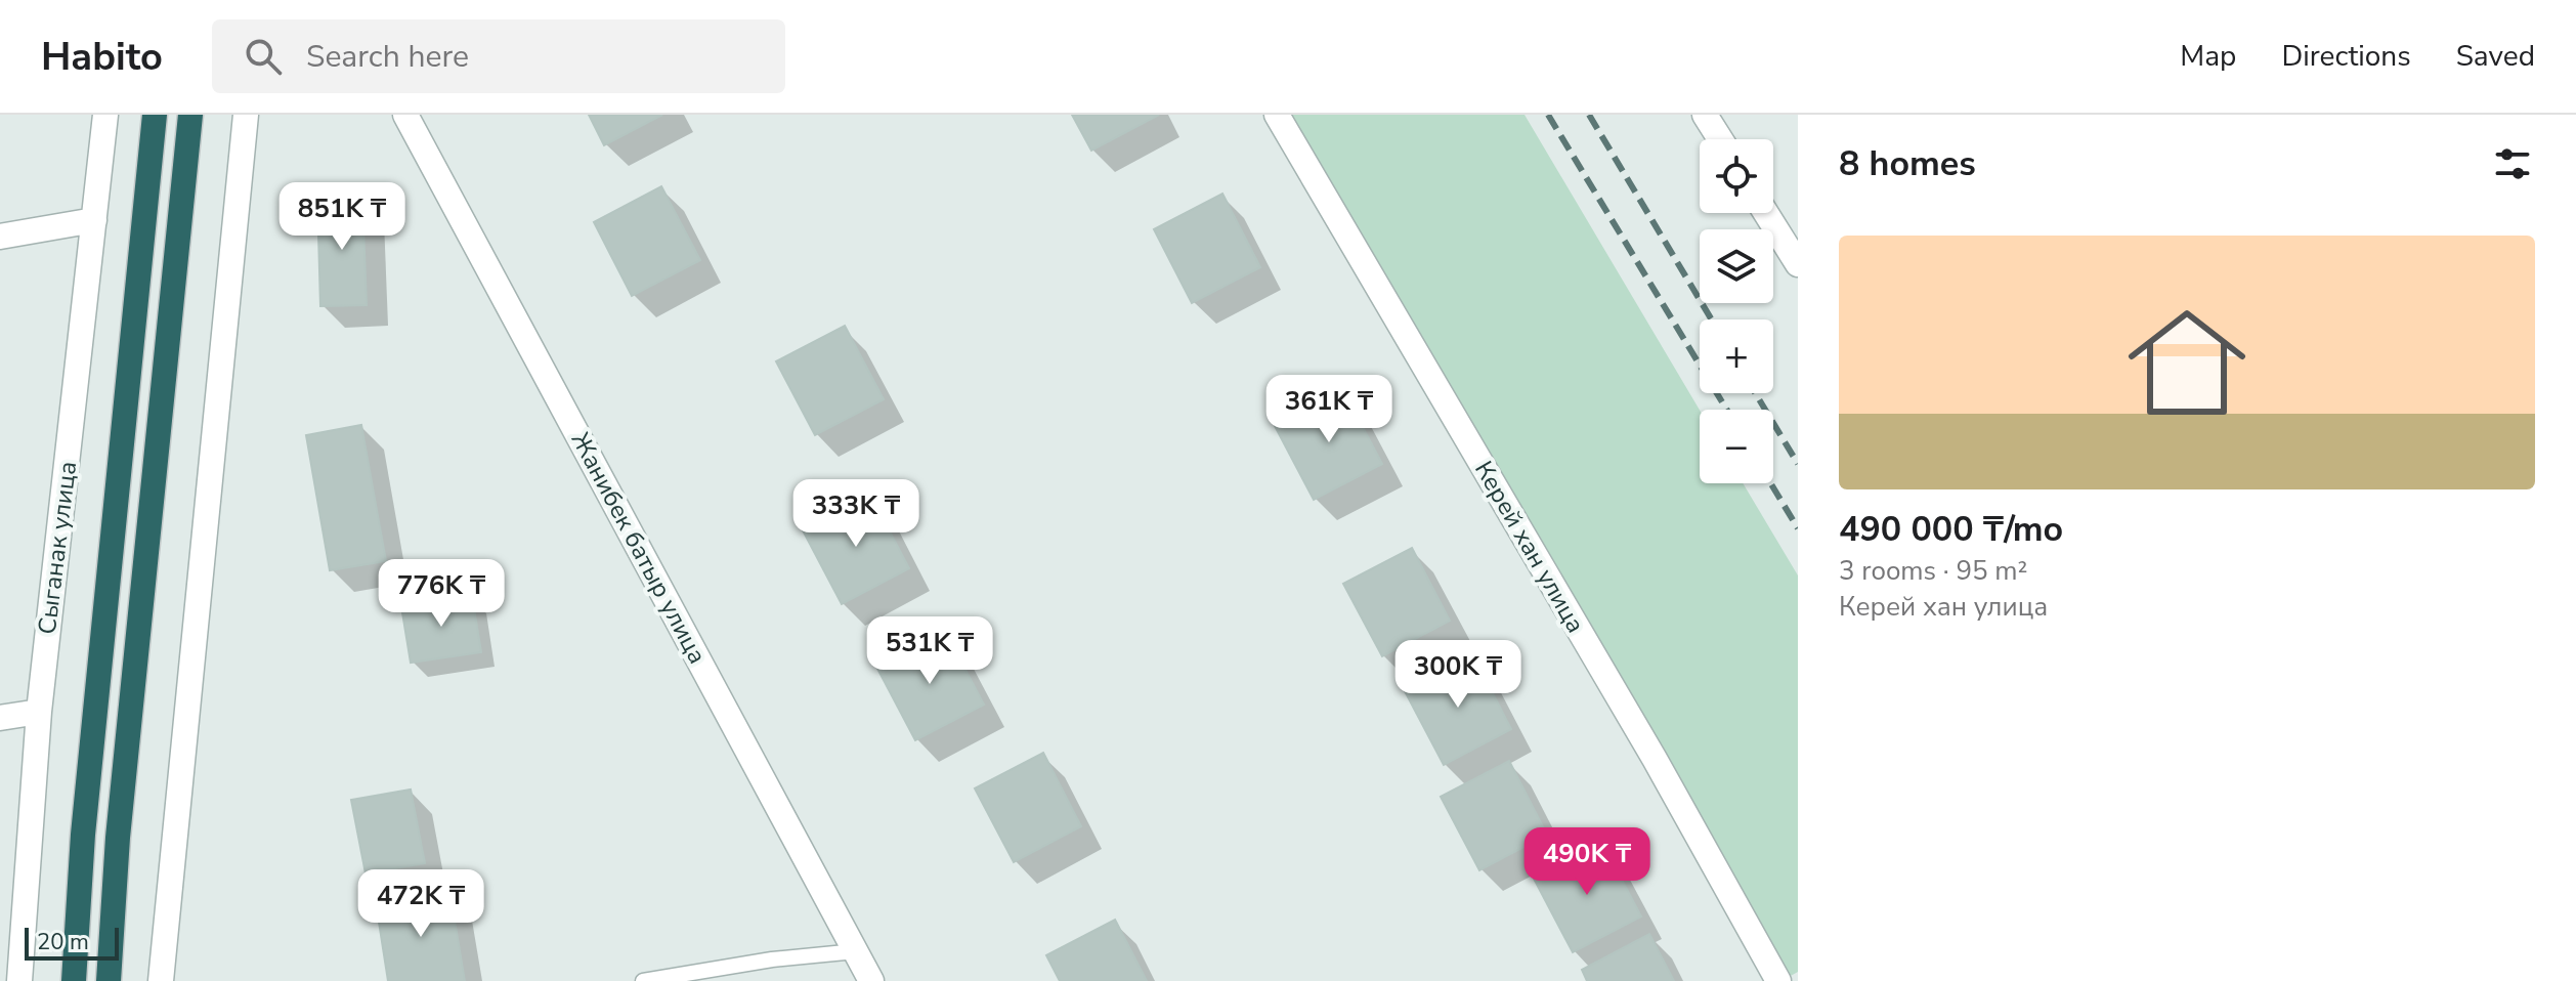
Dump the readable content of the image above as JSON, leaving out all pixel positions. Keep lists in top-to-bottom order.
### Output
{
  "streets": {
    "street": ["Керей хан улица", "Сыганак улица", "Жанибек батыр улица"]
  },
  "scale_bar": "20 m",
  "page": {
    "header": "Habito",
    "search": "Search here",
    "nav": ["Map", "Directions", "Saved"],
    "heading": "8 homes",
    "map_buttons": ["+", "−"],
    "price": [
      "851K ₸",
      "361K ₸",
      "333K ₸",
      "776K ₸",
      "531K ₸",
      "300K ₸",
      "490K ₸",
      "472K ₸"
    ],
    "list": [
      {
        "name": "490 000 ₸/mo",
        "note": "3 rooms · 95 m² · Керей хан улица"
      }
    ],
    "scale": "20 m"
  }
}
